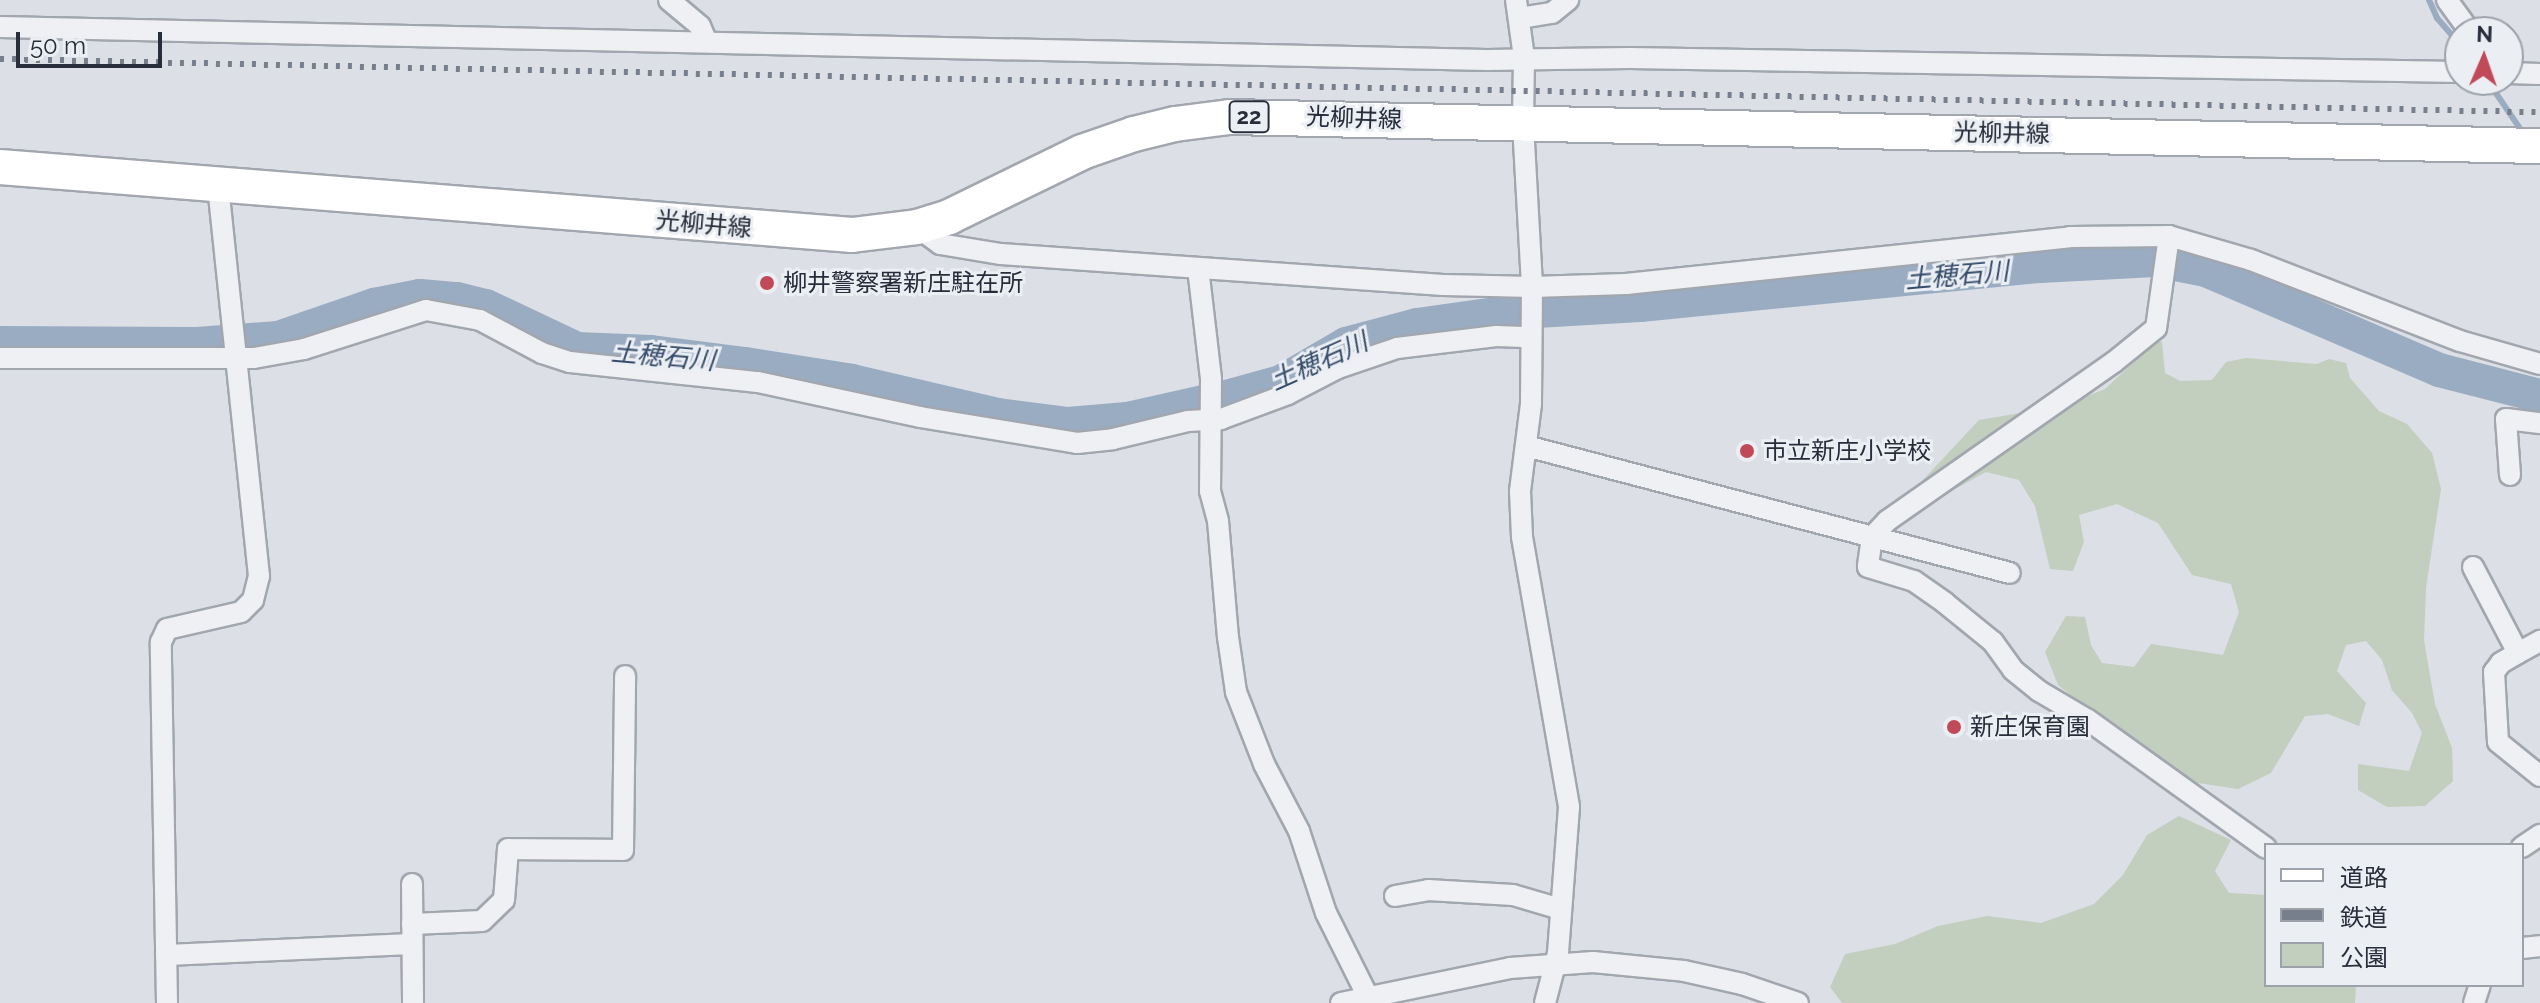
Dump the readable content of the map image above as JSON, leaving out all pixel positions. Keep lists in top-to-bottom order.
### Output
{
  "streets": {
    "main road": ["22", "光柳井線"]
  },
  "water": ["土穂石川"],
  "places": ["柳井警察署新庄駐在所", "市立新庄小学校", "新庄保育園"],
  "legend": ["道路", "鉄道", "公園"],
  "scale_bar": "50 m",
  "north": "top"
}
